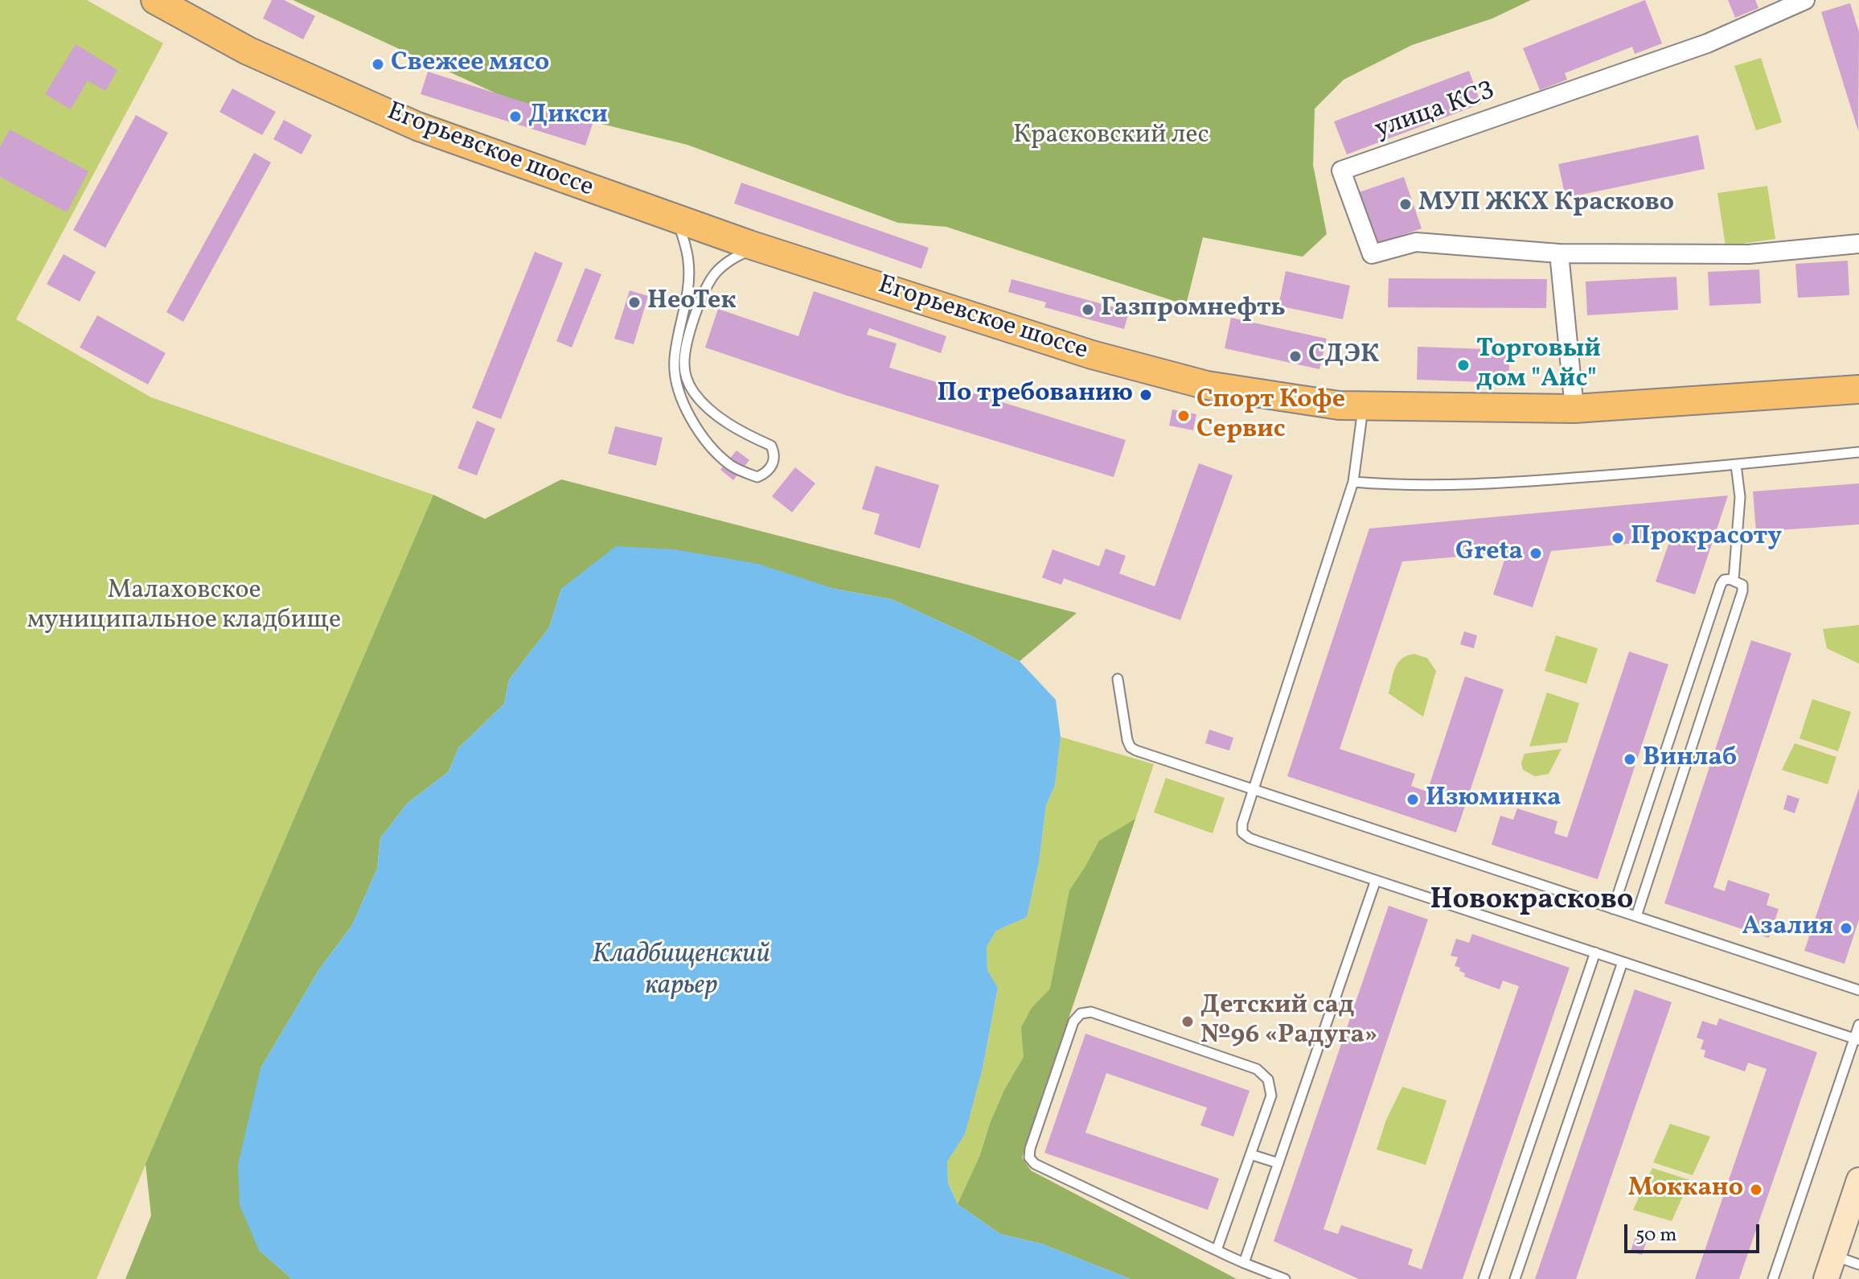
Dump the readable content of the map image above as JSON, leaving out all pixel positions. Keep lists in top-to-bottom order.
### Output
{
  "streets": {
    "main road": ["Егорьевское шоссе"],
    "street": ["улица КСЗ"]
  },
  "districts": ["Новокрасково"],
  "water": ["Кладбищенский карьер"],
  "parks": ["Красковский лес", "Малаховское муниципальное кладбище"],
  "places": [
    "Свежее мясо",
    "Дикси",
    "МУП ЖКХ Красково",
    "НеоТек",
    "Газпромнефть",
    "СДЭК",
    "Торговый дом \"Айс\"",
    "По требованию",
    "Спорт Кофе Сервис",
    "Прокрасоту",
    "Greta",
    "Винлаб",
    "Изюминка",
    "Азалия",
    "Детский сад №96 «Радуга»",
    "Моккано"
  ],
  "scale_bar": "50 m"
}
